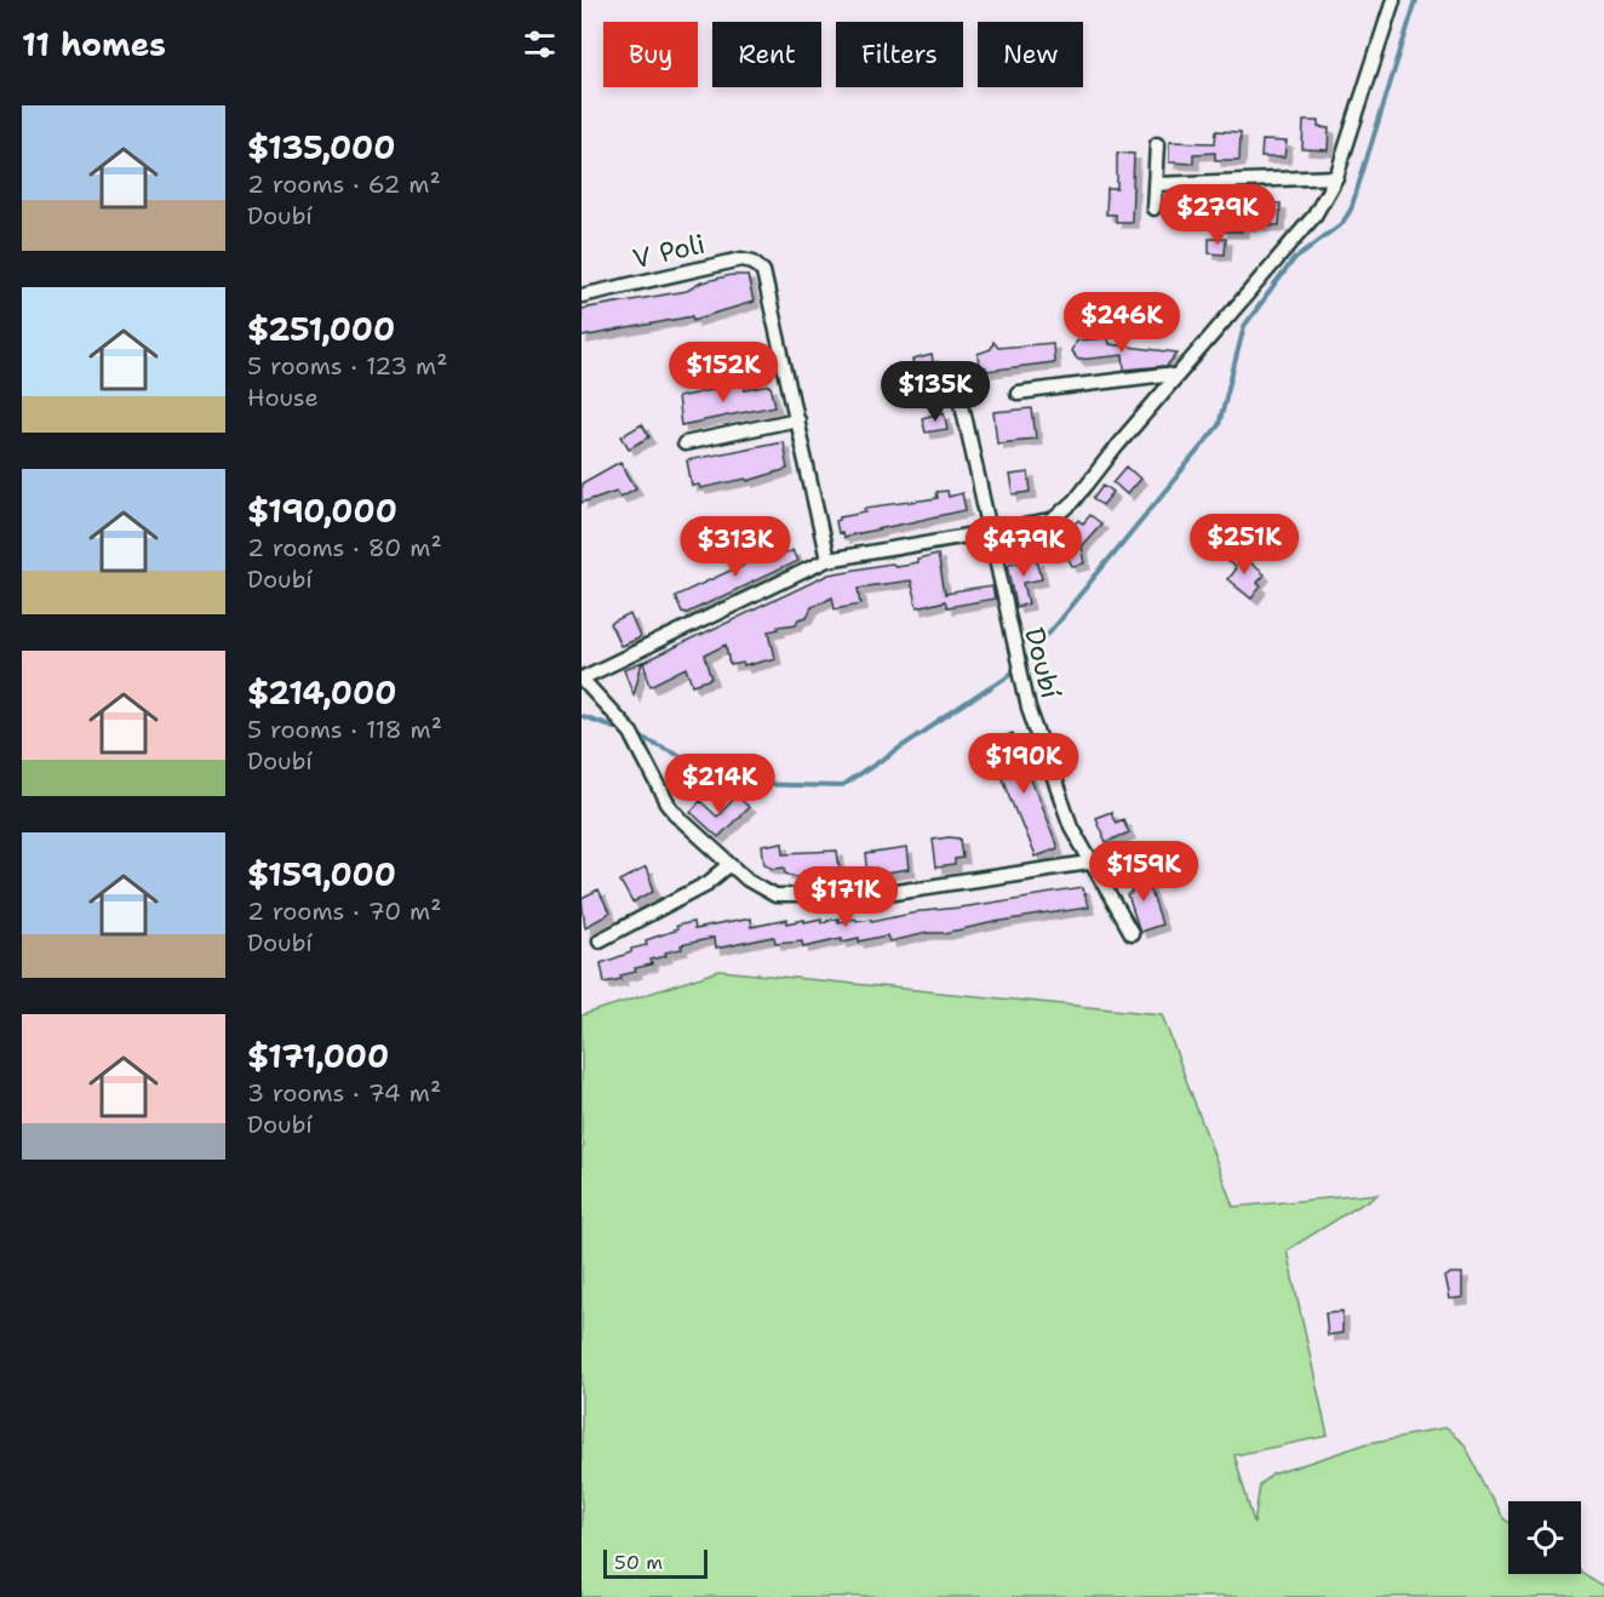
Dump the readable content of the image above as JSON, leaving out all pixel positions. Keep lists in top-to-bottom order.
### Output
{
  "streets": {
    "street": ["V Poli", "Doubí"]
  },
  "scale_bar": "50 m",
  "page": {
    "heading": "11 homes",
    "chip": [
      "Buy",
      "Rent",
      "Filters",
      "New"
    ],
    "list": [
      {
        "name": "$135,000",
        "note": "2 rooms · 62 m² · Doubí"
      },
      {
        "name": "$251,000",
        "note": "5 rooms · 123 m² · House"
      },
      {
        "name": "$190,000",
        "note": "2 rooms · 80 m² · Doubí"
      },
      {
        "name": "$214,000",
        "note": "5 rooms · 118 m² · Doubí"
      },
      {
        "name": "$159,000",
        "note": "2 rooms · 70 m² · Doubí"
      },
      {
        "name": "$171,000",
        "note": "3 rooms · 74 m² · Doubí"
      }
    ],
    "price": [
      "$279K",
      "$246K",
      "$152K",
      "$135K",
      "$251K",
      "$313K",
      "$479K",
      "$190K",
      "$214K",
      "$159K",
      "$171K"
    ],
    "scale": "50 m"
  }
}
